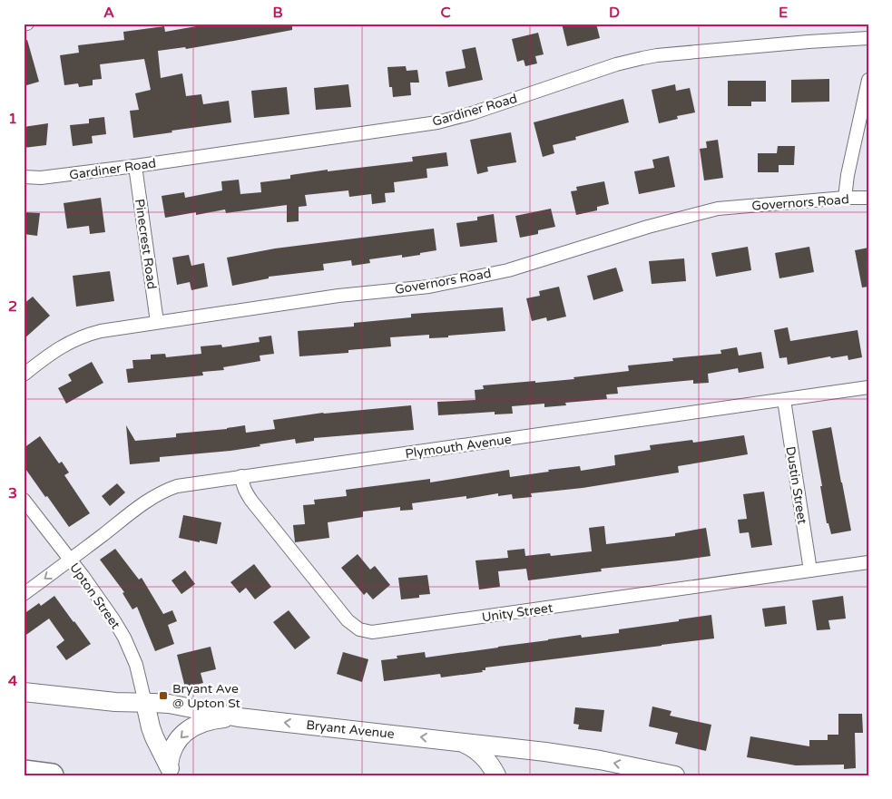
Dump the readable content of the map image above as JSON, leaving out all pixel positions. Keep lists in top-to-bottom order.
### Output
{
  "streets": {
    "main road": ["Bryant Avenue"],
    "street": [
      "Gardiner Road",
      "Governors Road",
      "Pinecrest Road",
      "Plymouth Avenue",
      "Dustin Street",
      "Upton Street",
      "Unity Street"
    ]
  },
  "crossings": [
    ["Gardiner Road", "Pinecrest Road"],
    ["Governors Road", "Pinecrest Road"],
    ["Plymouth Avenue", "Dustin Street"],
    ["Plymouth Avenue", "Upton Street"],
    ["Plymouth Avenue", "Unity Street"],
    ["Dustin Street", "Unity Street"],
    ["Upton Street", "Bryant Avenue"]
  ],
  "one_way": ["Bryant Avenue"],
  "places": {
    "transit": ["Bryant Ave @ Upton St"]
  },
  "grid": {
    "columns": [
      "A",
      "B",
      "C",
      "D",
      "E"
    ],
    "rows": [
      "1",
      "2",
      "3",
      "4"
    ]
  }
}
